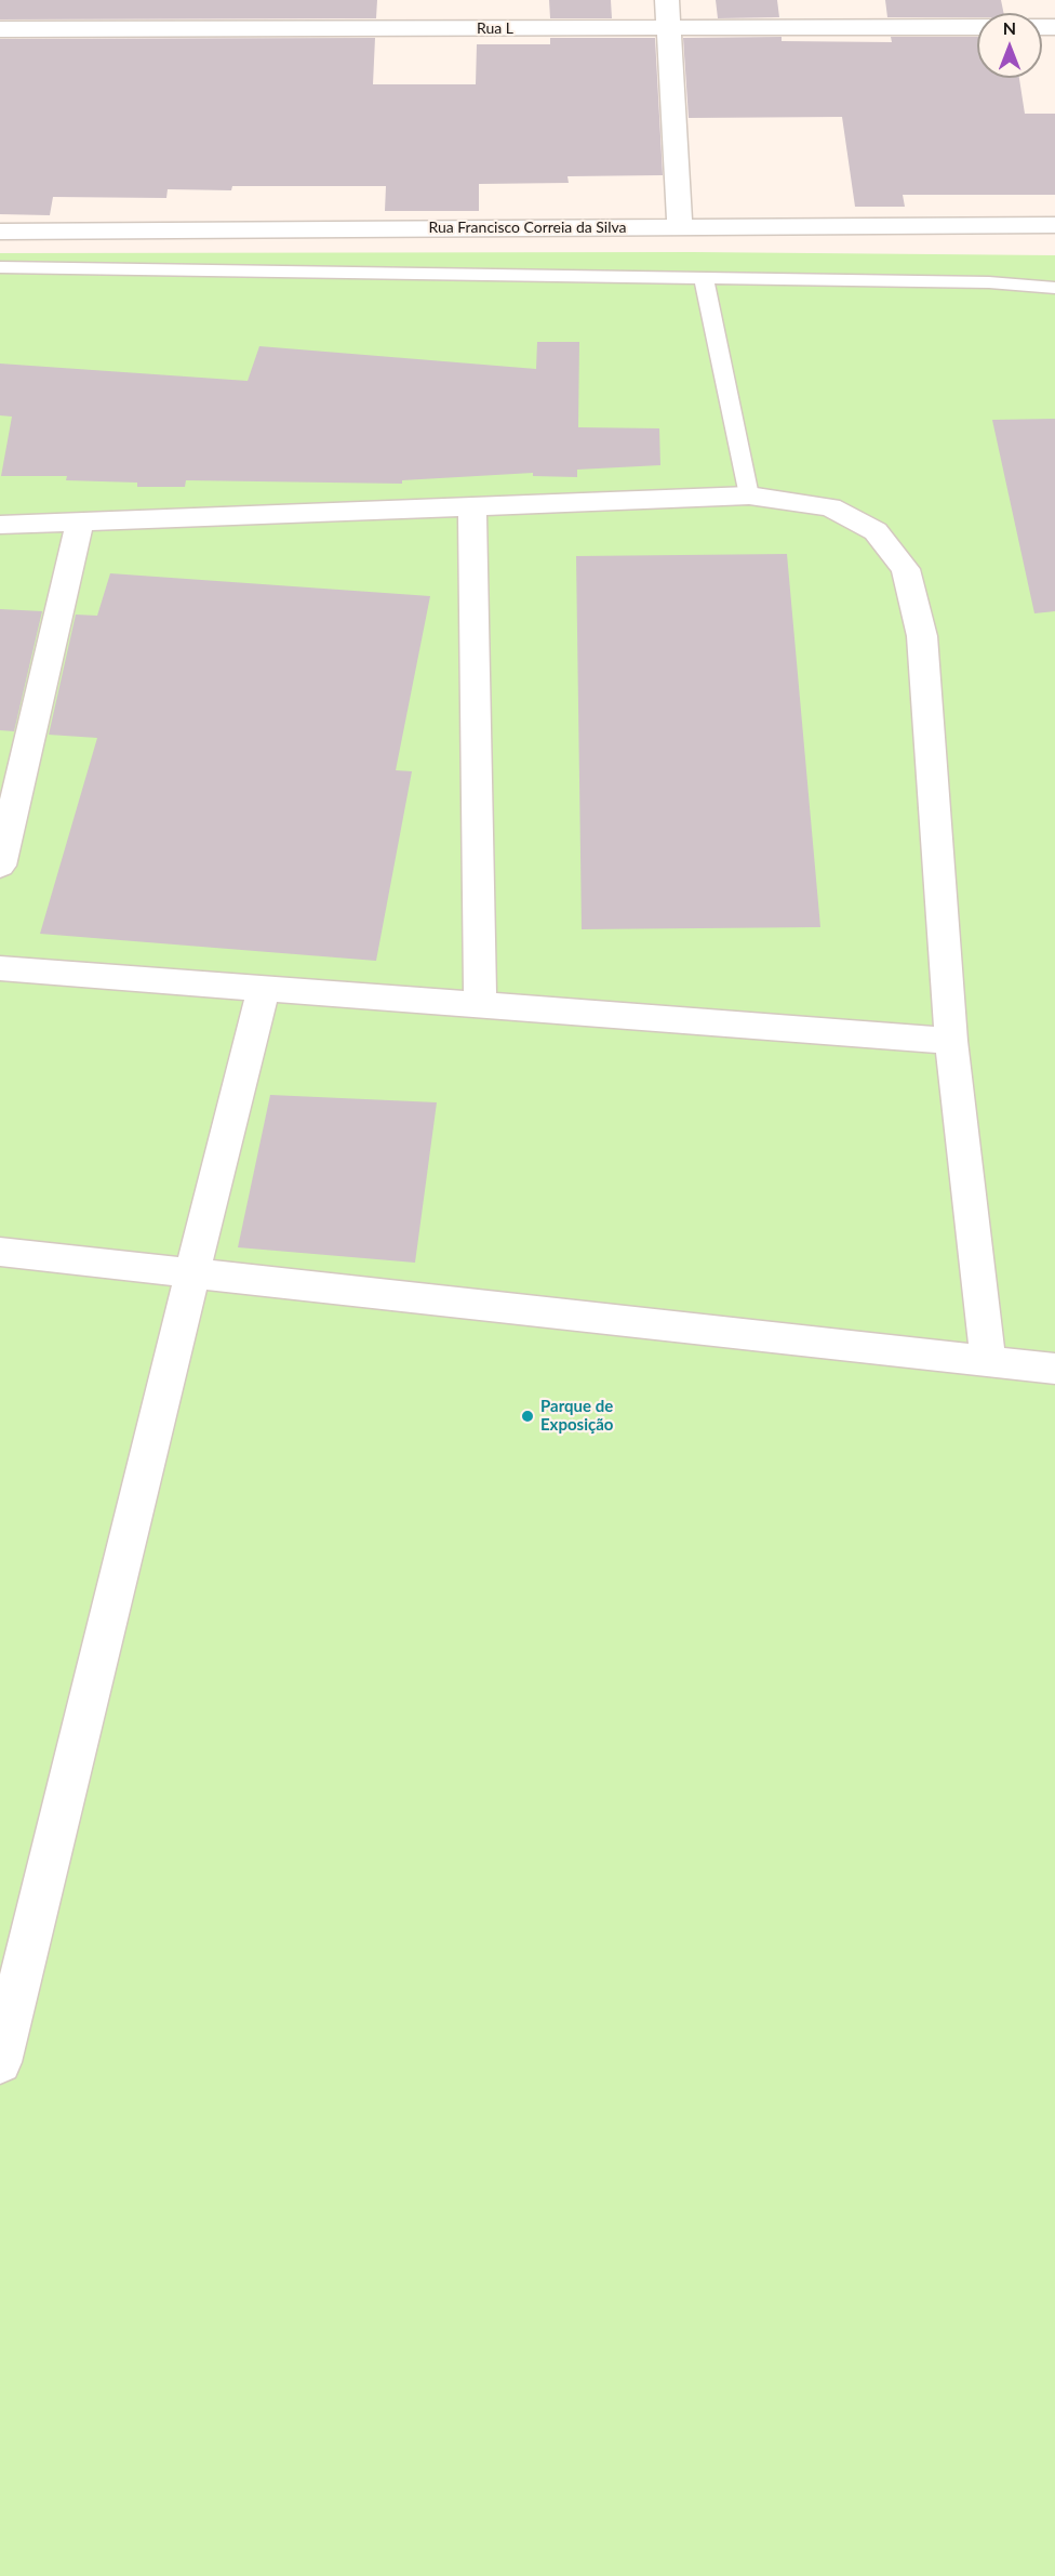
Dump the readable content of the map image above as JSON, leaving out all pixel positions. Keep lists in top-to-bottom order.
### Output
{
  "streets": {
    "street": ["Rua L", "Rua Francisco Correia da Silva"]
  },
  "places": ["Parque de Exposição"],
  "north": "top"
}
